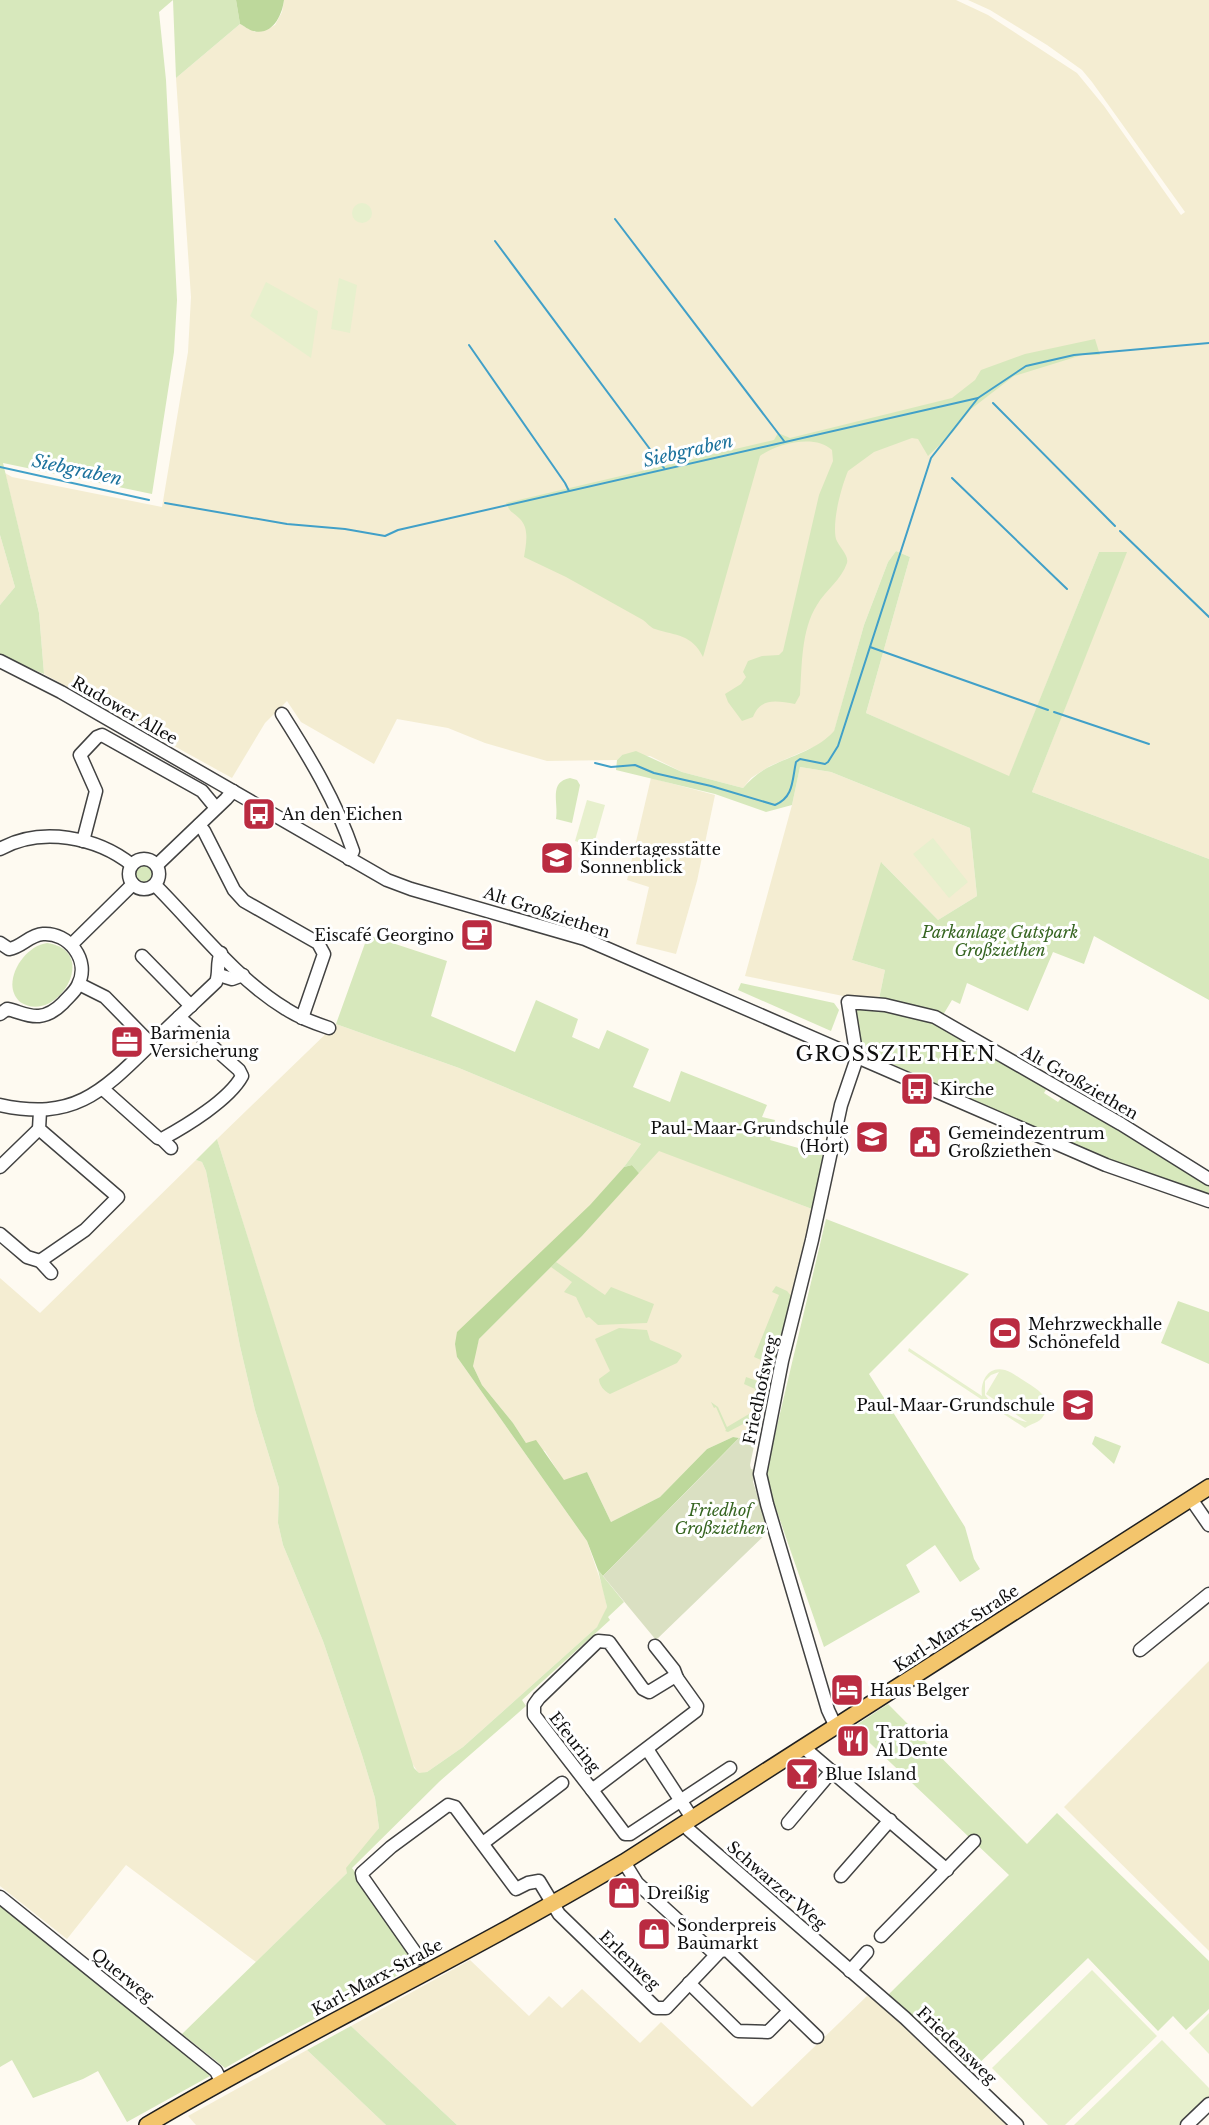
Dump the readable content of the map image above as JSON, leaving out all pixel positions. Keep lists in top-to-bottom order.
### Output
{
  "streets": {
    "main road": ["Karl-Marx-Straße"],
    "street": [
      "Rudower Allee",
      "Alt Großziethen",
      "Friedhofsweg",
      "Efeuring",
      "Schwarzer Weg",
      "Erlenweg",
      "Querweg",
      "Friedensweg"
    ]
  },
  "crossings": [
    ["Rudower Allee", "Alt Großziethen"],
    ["Alt Großziethen", "Friedhofsweg"],
    ["Friedhofsweg", "Karl-Marx-Straße"],
    ["Karl-Marx-Straße", "Schwarzer Weg"],
    ["Karl-Marx-Straße", "Erlenweg"],
    ["Karl-Marx-Straße", "Querweg"],
    ["Schwarzer Weg", "Friedensweg"]
  ],
  "districts": ["GROSSZIETHEN"],
  "water": ["Siebgraben"],
  "parks": ["Parkanlage Gutspark Großziethen", "Friedhof Großziethen"],
  "places": {
    "bus stop": ["An den Eichen", "Kirche"],
    "school or university": ["Kindertagesstätte Sonnenblick", "Paul-Maar-Grundschule (Hort)", "Paul-Maar-Grundschule"],
    "cafe": ["Eiscafé Georgino"],
    "office": ["Barmenia Versicherung"],
    "public building": ["Gemeindezentrum Großziethen"],
    "sports": ["Mehrzweckhalle Schönefeld"],
    "hotel": ["Haus Belger"],
    "restaurant": ["Trattoria Al Dente"],
    "bar": ["Blue Island"],
    "shop": ["Dreißig", "Sonderpreis Baumarkt"]
  }
}
